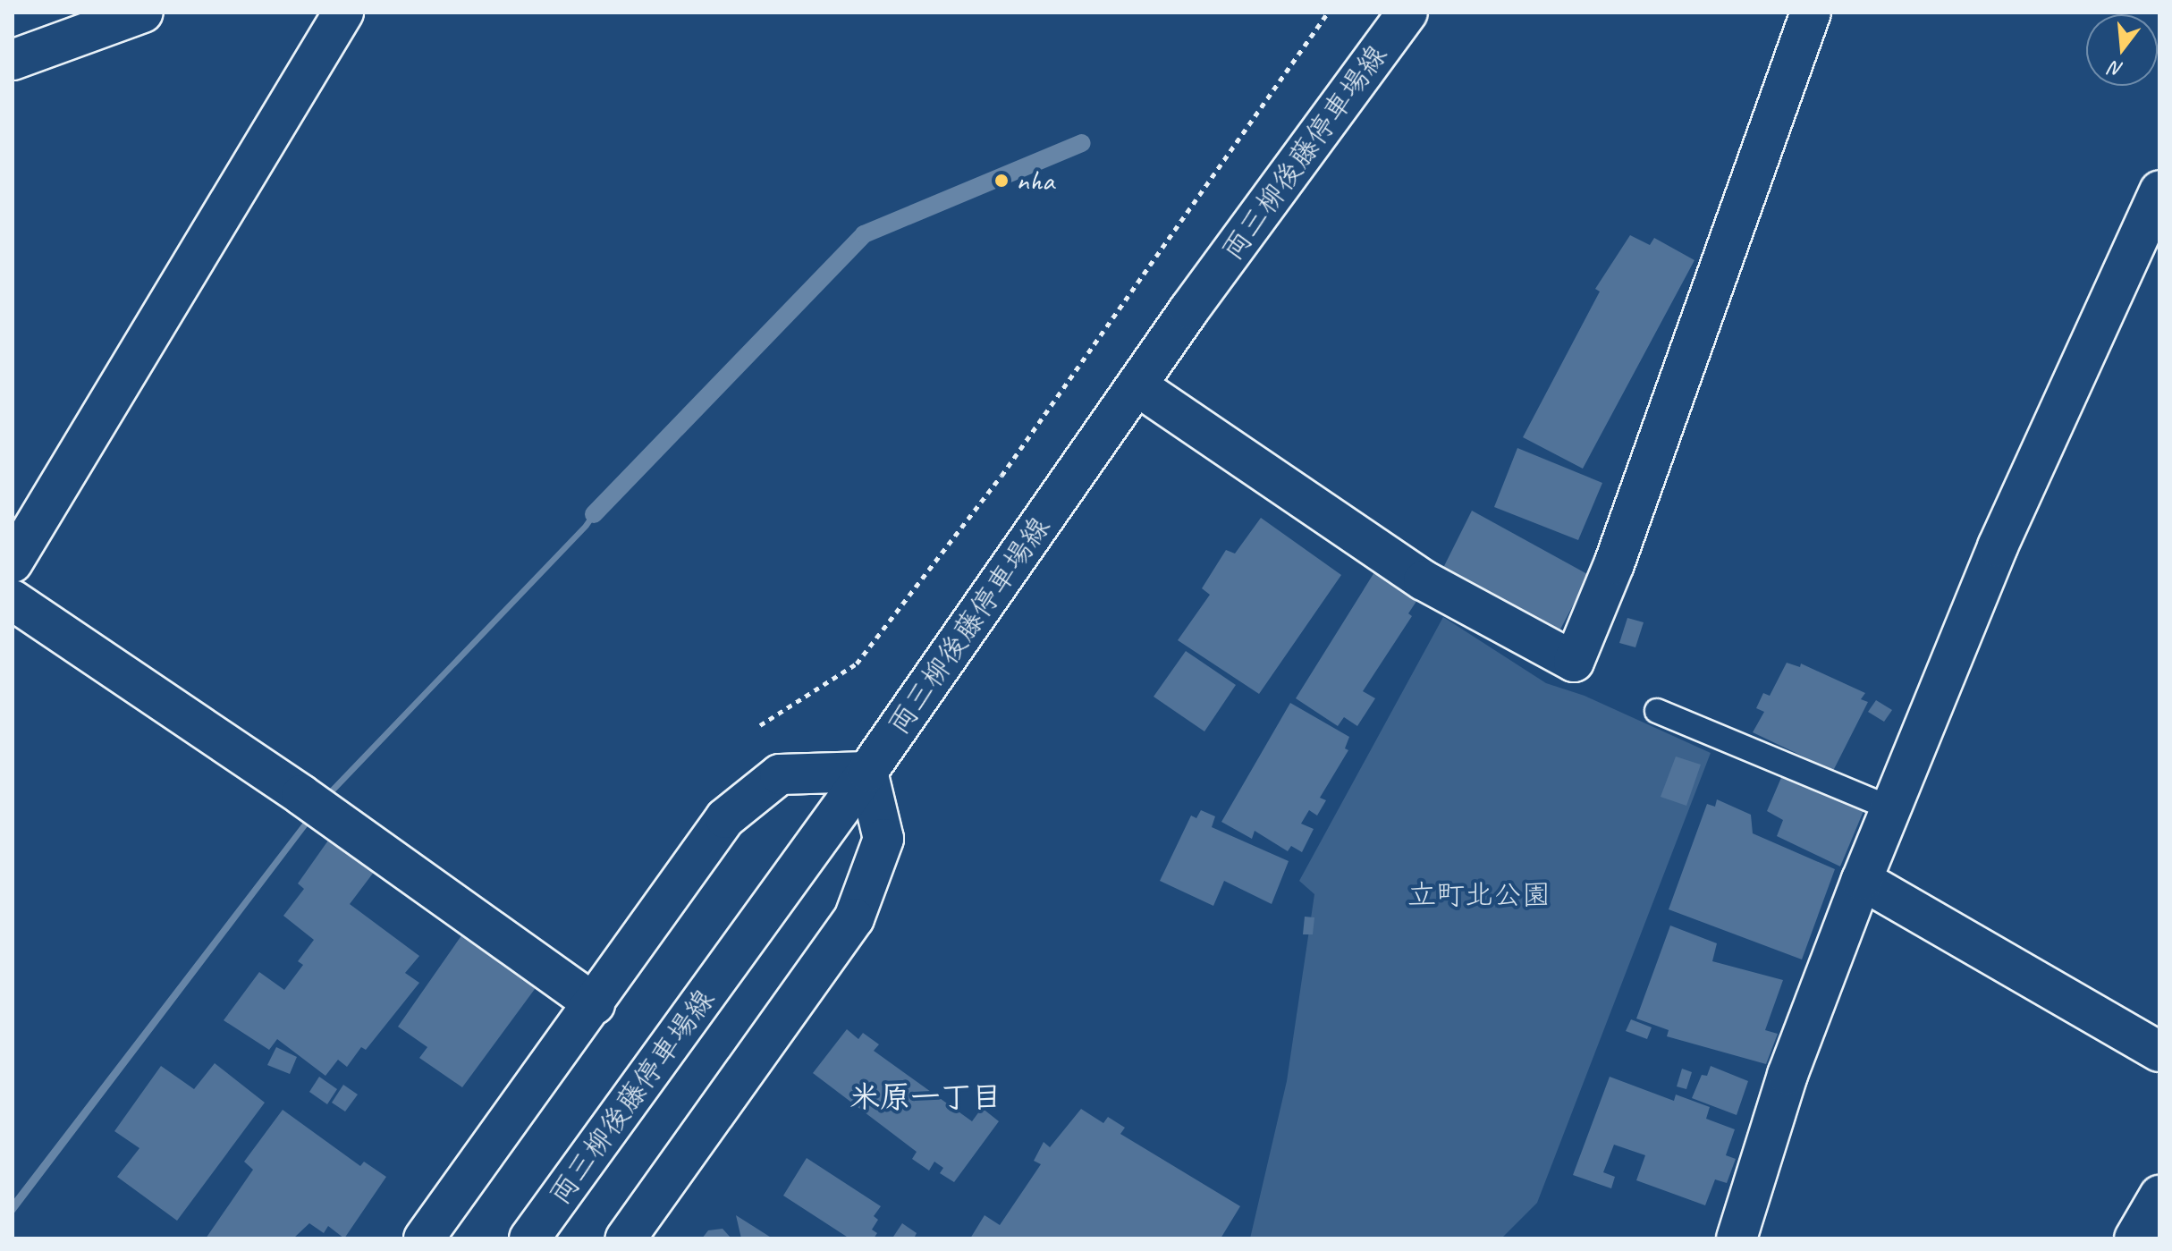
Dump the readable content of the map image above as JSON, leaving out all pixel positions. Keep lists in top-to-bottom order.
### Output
{
  "streets": {
    "street": ["両三柳後藤停車場線"]
  },
  "districts": ["米原一丁目"],
  "parks": ["立町北公園"],
  "places": ["nha"],
  "north": "bottom"
}
